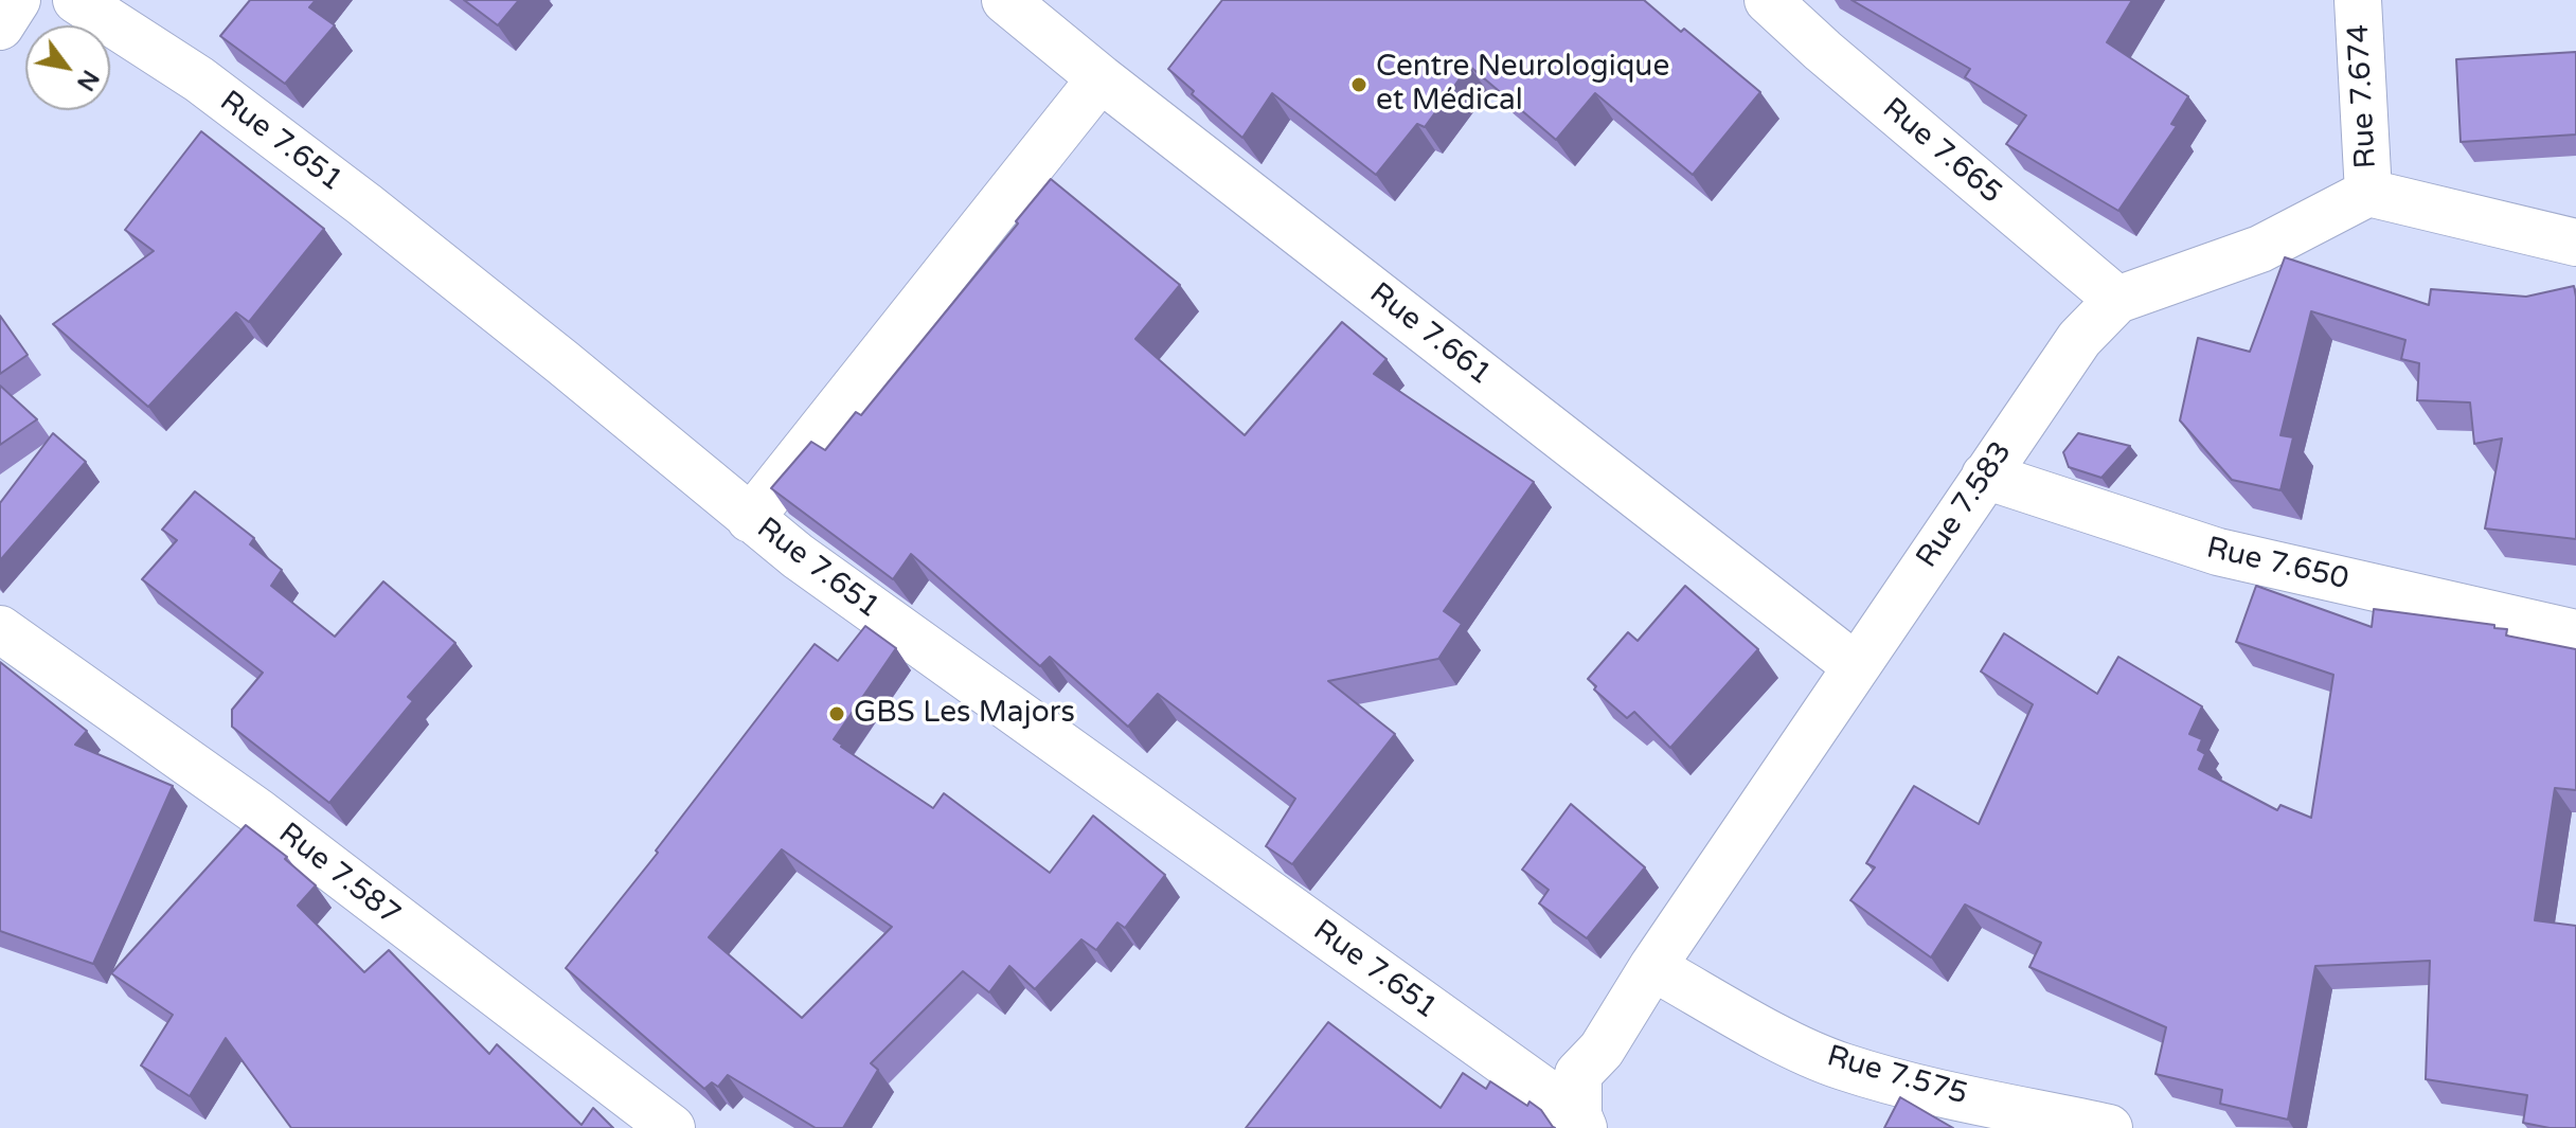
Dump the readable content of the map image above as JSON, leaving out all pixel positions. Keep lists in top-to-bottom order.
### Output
{
  "streets": {
    "street": [
      "Rue 7.674",
      "Rue 7.651",
      "Rue 7.665",
      "Rue 7.661",
      "Rue 7.583",
      "Rue 7.650",
      "Rue 7.587",
      "Rue 7.575"
    ]
  },
  "crossings": [
    ["Rue 7.674", "Rue 7.583"],
    ["Rue 7.651", "Rue 7.583"],
    ["Rue 7.665", "Rue 7.583"],
    ["Rue 7.661", "Rue 7.583"],
    ["Rue 7.583", "Rue 7.650"],
    ["Rue 7.583", "Rue 7.575"]
  ],
  "places": ["Centre Neurologique et Médical", "GBS Les Majors"],
  "north": "bottom right"
}
